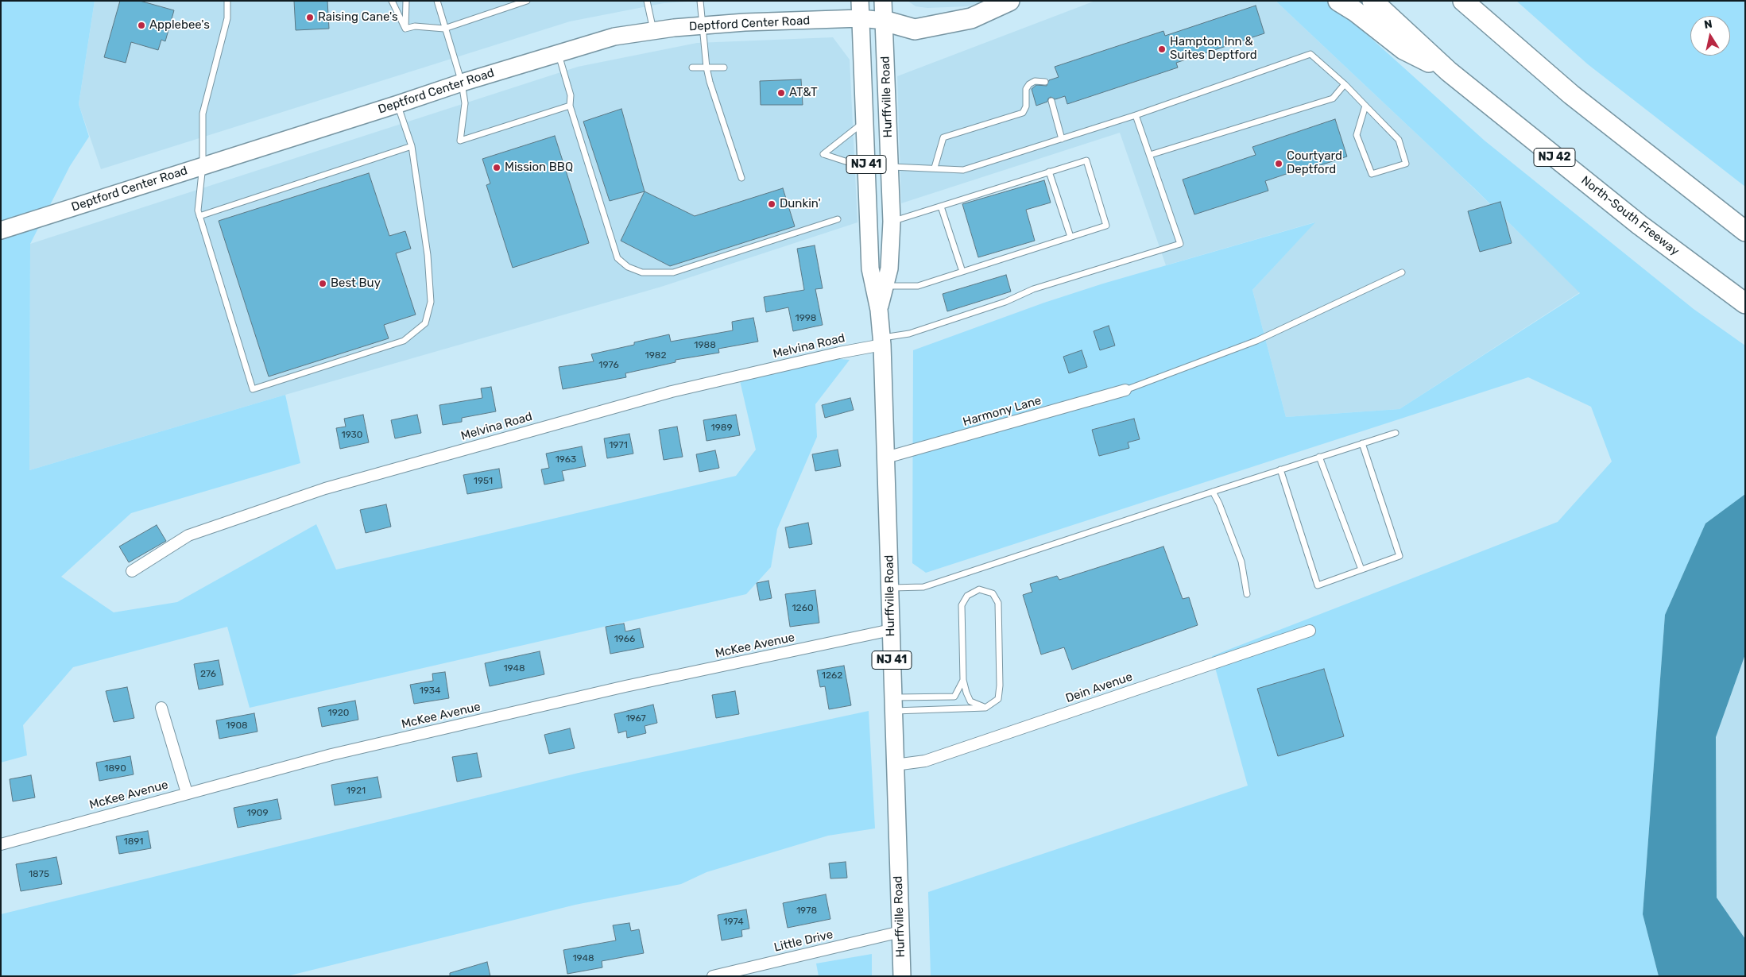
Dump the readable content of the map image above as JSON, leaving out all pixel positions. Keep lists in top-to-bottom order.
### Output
{
  "streets": {
    "highway": ["NJ 42", "North-South Freeway"],
    "main road": ["Deptford Center Road", "Hurffville Road", "NJ 41"],
    "street": [
      "Melvina Road",
      "Harmony Lane",
      "McKee Avenue",
      "Dein Avenue",
      "Little Drive"
    ]
  },
  "crossings": [
    ["Deptford Center Road", "Hurffville Road"],
    ["Hurffville Road", "Melvina Road"],
    ["Hurffville Road", "Harmony Lane"],
    ["Hurffville Road", "McKee Avenue"],
    ["Hurffville Road", "Dein Avenue"],
    ["Hurffville Road", "Little Drive"]
  ],
  "places": [
    "Raising Cane's",
    "Applebee's",
    "Hampton Inn & Suites Deptford",
    "AT&T",
    "Courtyard Deptford",
    "Mission BBQ",
    "Dunkin'",
    "Best Buy"
  ],
  "house_numbers": [
    "1998",
    "1988",
    "1982",
    "1976",
    "1989",
    "1930",
    "1971",
    "1963",
    "1951",
    "1260",
    "1966",
    "1948",
    "276",
    "1262",
    "1934",
    "1920",
    "1967",
    "1908",
    "1890",
    "1921",
    "1909",
    "1891",
    "1875",
    "1978",
    "1974",
    "1948"
  ],
  "north": "top"
}
